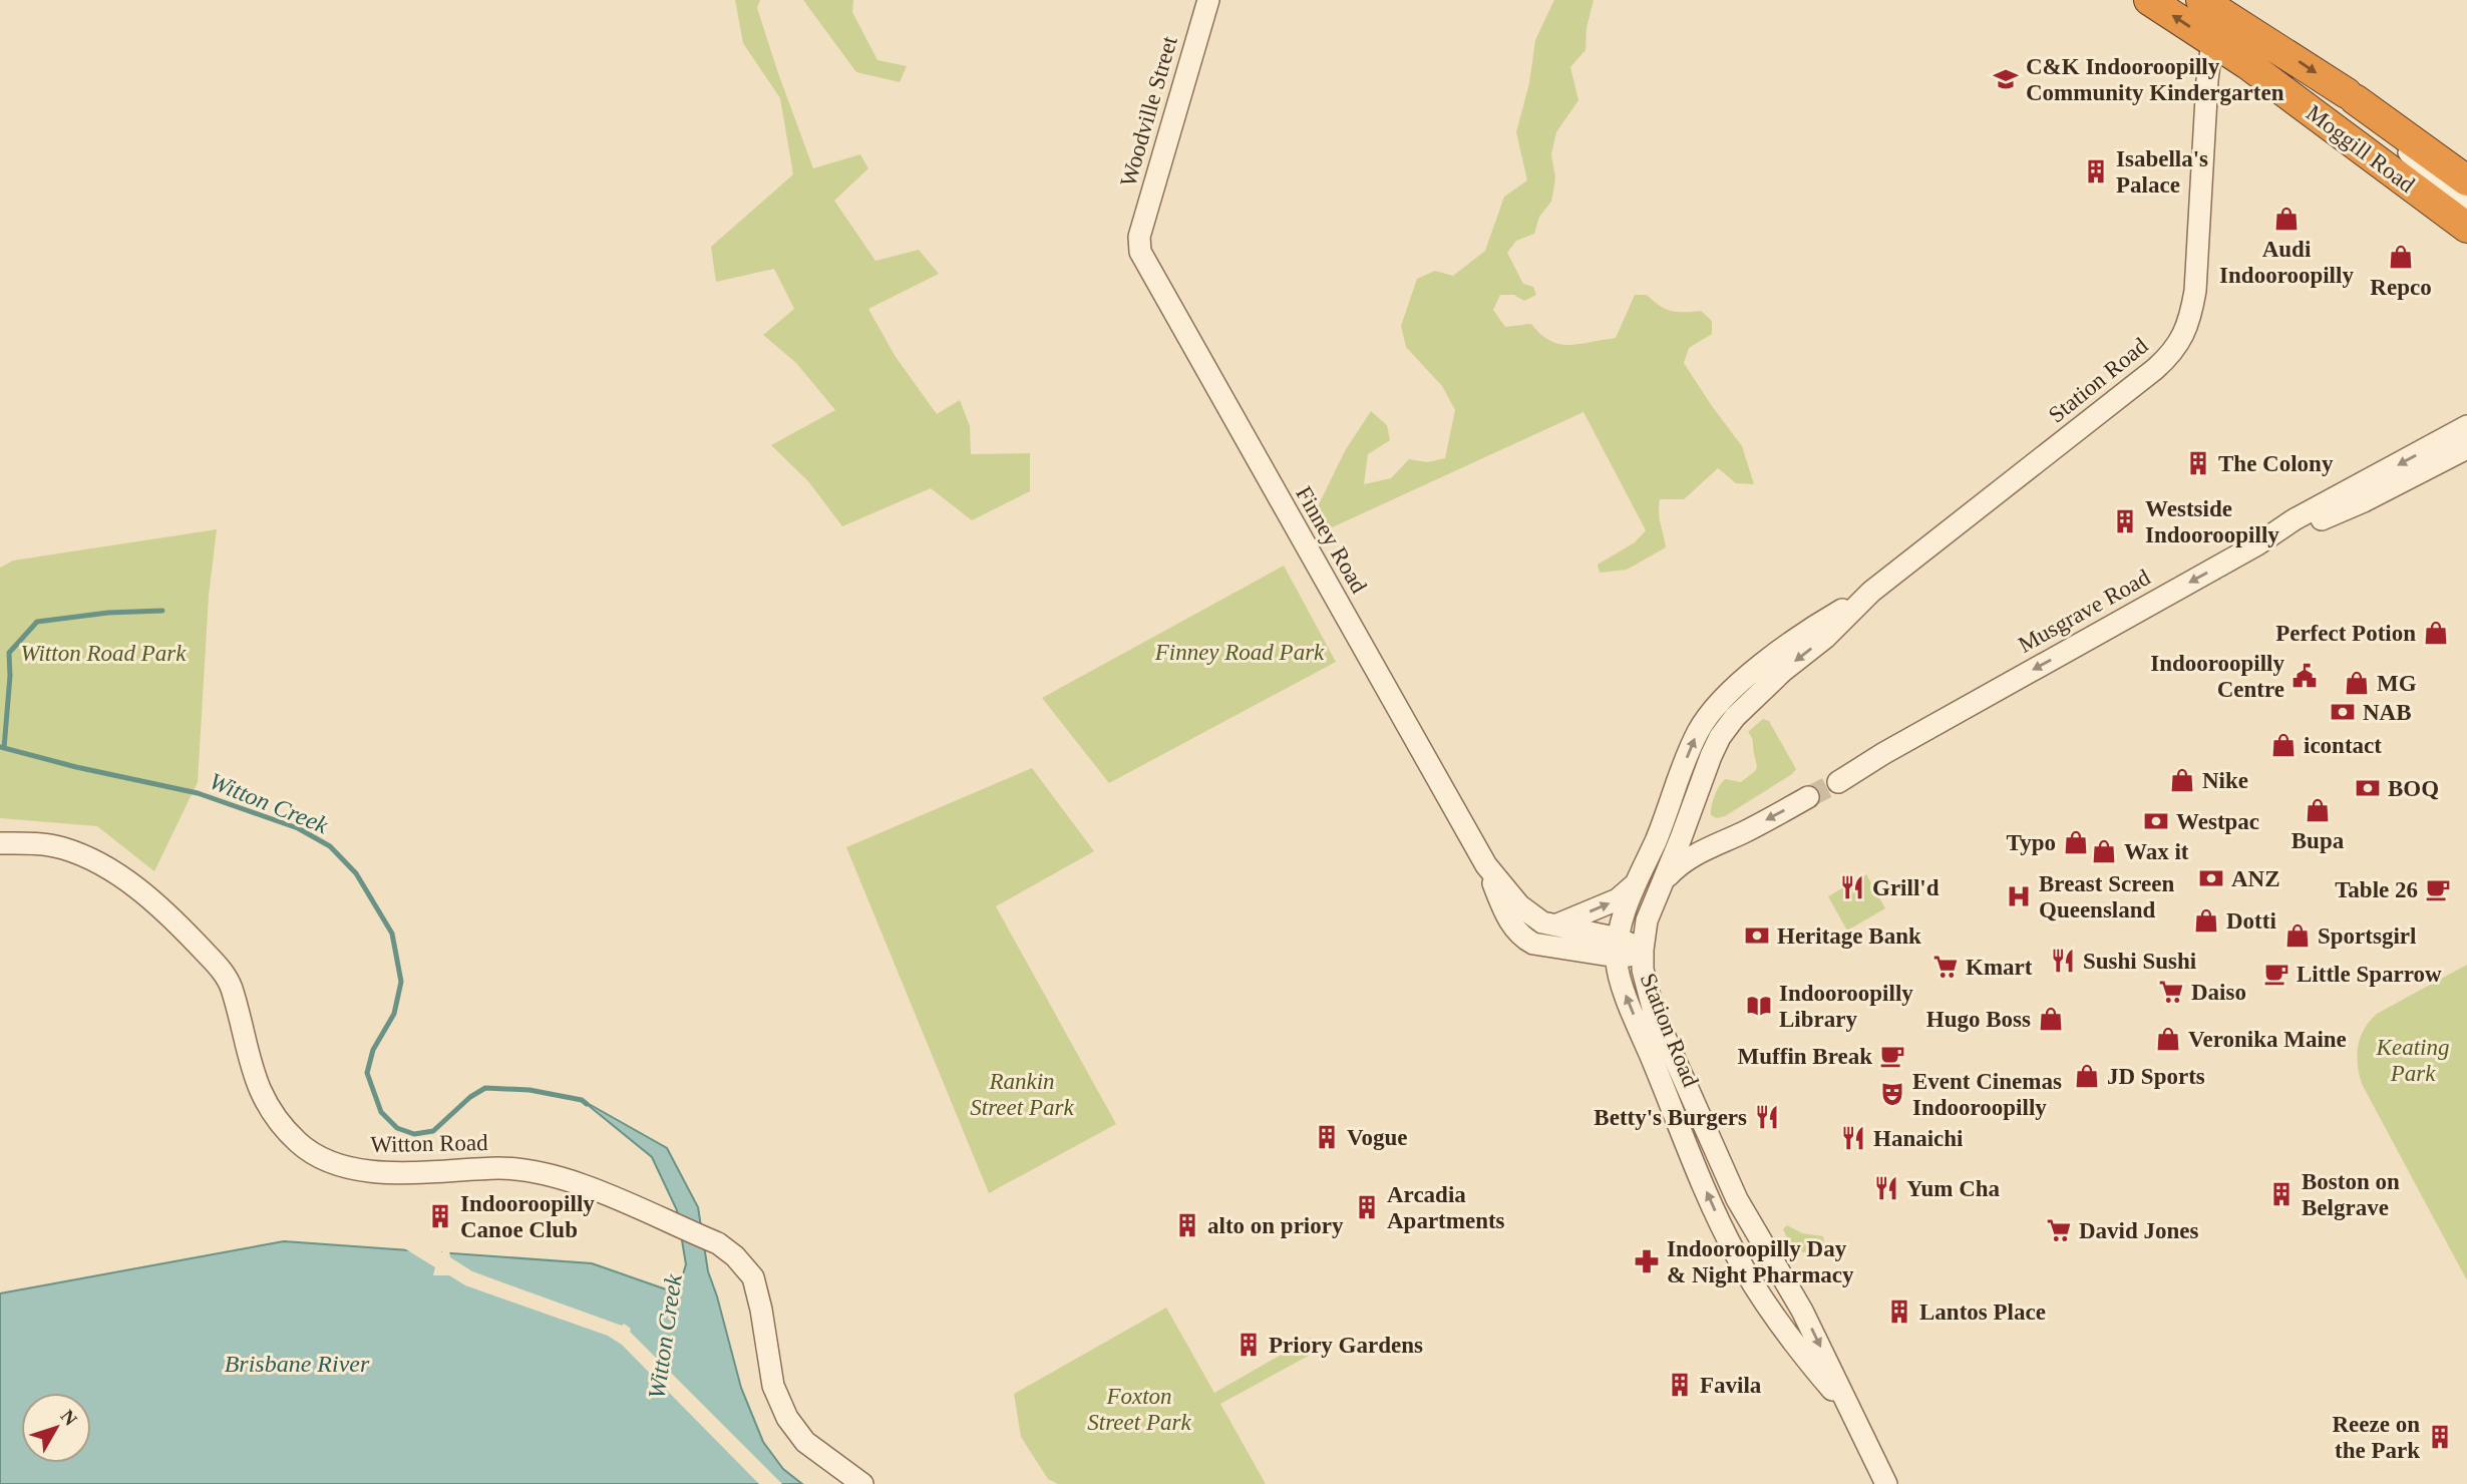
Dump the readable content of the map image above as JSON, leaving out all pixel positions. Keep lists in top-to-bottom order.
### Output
{
  "streets": {
    "highway": ["Moggill Road"],
    "street": [
      "Woodville Street",
      "Station Road",
      "Finney Road",
      "Musgrave Road",
      "Witton Road"
    ]
  },
  "crossings": [
    ["Woodville Street", "Finney Road"],
    ["Moggill Road", "Station Road"],
    ["Station Road", "Finney Road"]
  ],
  "water": ["Witton Creek", "Brisbane River"],
  "parks": [
    "Finney Road Park",
    "Witton Road Park",
    "Keating Park",
    "Rankin Street Park",
    "Foxton Street Park"
  ],
  "places": {
    "school or university": ["C&K Indooroopilly Community Kindergarten"],
    "building": [
      "Isabella's Palace",
      "The Colony",
      "Westside Indooroopilly",
      "Vogue",
      "Boston on Belgrave",
      "Arcadia Apartments",
      "Indooroopilly Canoe Club",
      "alto on priory",
      "Lantos Place",
      "Priory Gardens",
      "Favila",
      "Reeze on the Park"
    ],
    "shop": [
      "Audi Indooroopilly",
      "Repco",
      "Perfect Potion",
      "MG",
      "icontact",
      "Nike",
      "Bupa",
      "Typo",
      "Wax it",
      "Dotti",
      "Sportsgirl",
      "Hugo Boss",
      "Veronika Maine",
      "JD Sports"
    ],
    "public building": ["Indooroopilly Centre"],
    "bank": [
      "NAB",
      "BOQ",
      "Westpac",
      "ANZ",
      "Heritage Bank"
    ],
    "restaurant": [
      "Grill'd",
      "Sushi Sushi",
      "Betty's Burgers",
      "Hanaichi",
      "Yum Cha"
    ],
    "cafe": ["Table 26", "Little Sparrow", "Muffin Break"],
    "hospital": ["Breast Screen Queensland"],
    "supermarket": ["Kmart", "Daiso", "David Jones"],
    "library": ["Indooroopilly Library"],
    "theatre": ["Event Cinemas Indooroopilly"],
    "pharmacy": ["Indooroopilly Day & Night Pharmacy"]
  },
  "north": "top right"
}
